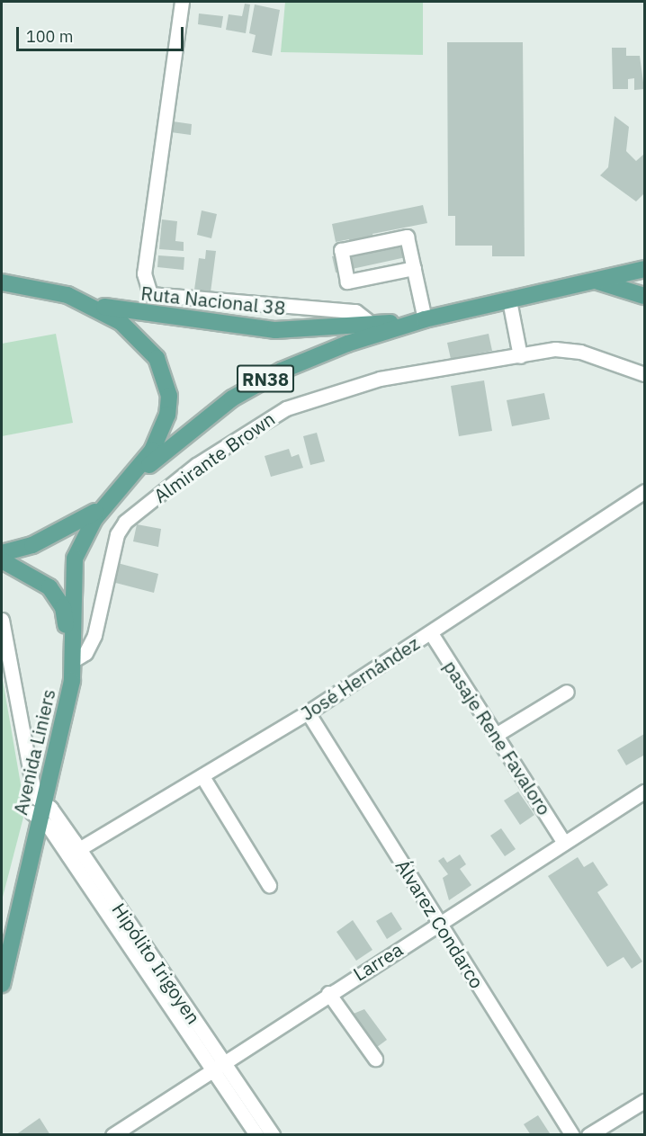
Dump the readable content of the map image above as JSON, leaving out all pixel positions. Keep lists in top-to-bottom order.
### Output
{
  "streets": {
    "main road": ["Ruta Nacional 38", "RN38", "Avenida Liniers"],
    "street": [
      "Almirante Brown",
      "José Hernández",
      "pasaje Rene Favaloro",
      "Álvarez Condarco",
      "Larrea",
      "Hipólito Irigoyen"
    ]
  },
  "crossings": [
    ["Ruta Nacional 38", "RN38"],
    ["Almirante Brown", "Avenida Liniers"],
    ["José Hernández", "pasaje Rene Favaloro"],
    ["José Hernández", "Álvarez Condarco"],
    ["José Hernández", "Hipólito Irigoyen"],
    ["pasaje Rene Favaloro", "Larrea"],
    ["Avenida Liniers", "Hipólito Irigoyen"],
    ["Álvarez Condarco", "Larrea"],
    ["Larrea", "Hipólito Irigoyen"]
  ],
  "scale_bar": "100 m"
}
